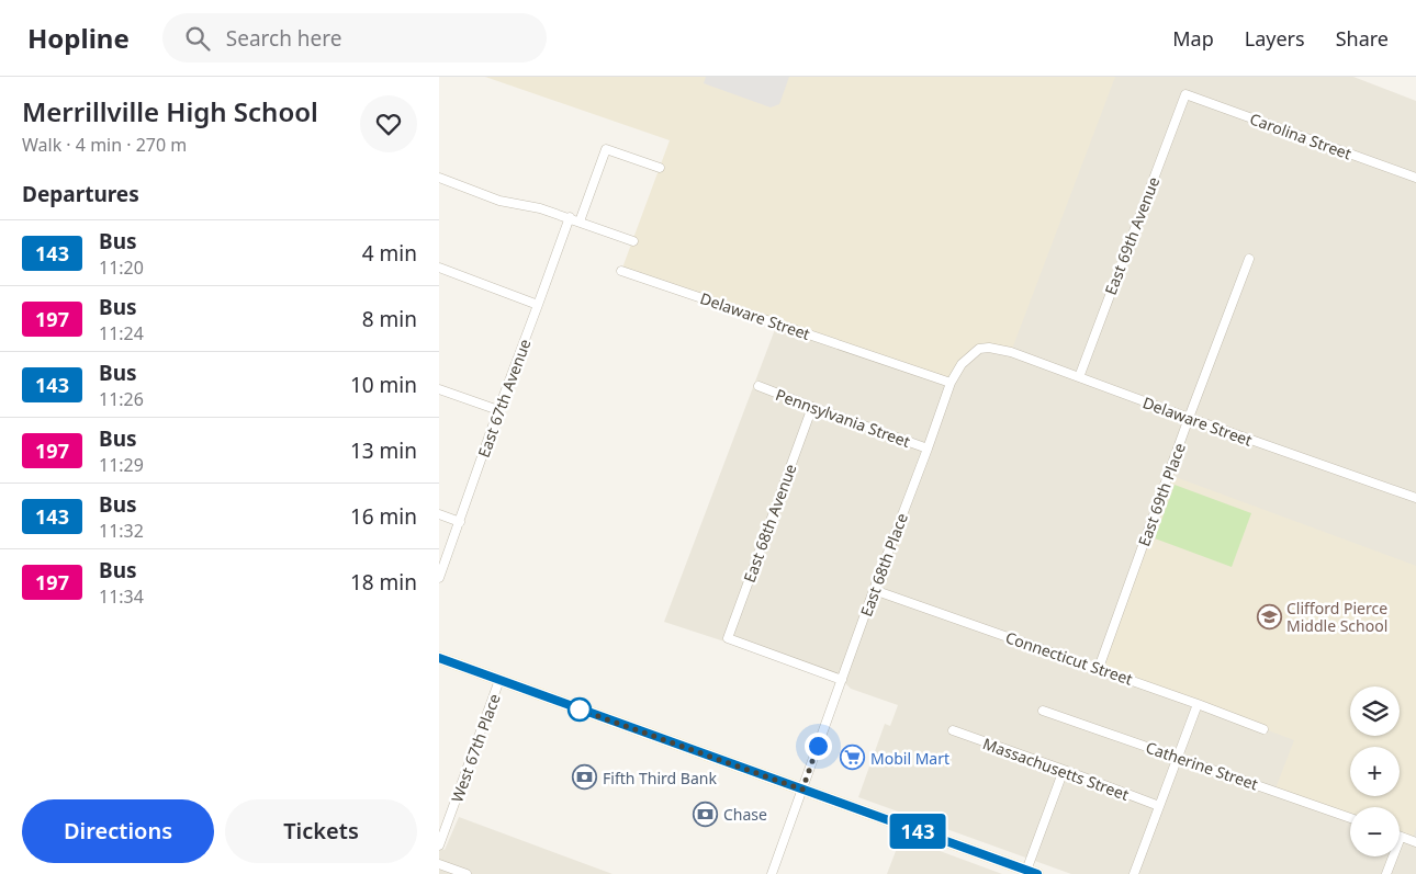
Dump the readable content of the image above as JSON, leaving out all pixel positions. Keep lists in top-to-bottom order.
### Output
{
  "streets": {
    "street": [
      "Carolina Street",
      "East 69th Avenue",
      "Delaware Street",
      "East 67th Avenue",
      "Pennsylvania Street",
      "East 69th Place",
      "East 68th Avenue",
      "East 68th Place",
      "Connecticut Street",
      "West 67th Place",
      "Catherine Street",
      "Massachusetts Street"
    ]
  },
  "crossings": [
    ["Carolina Street", "East 69th Avenue"],
    ["East 69th Avenue", "Delaware Street"],
    ["Delaware Street", "East 69th Place"],
    ["Delaware Street", "East 68th Place"],
    ["Pennsylvania Street", "East 68th Avenue"],
    ["Pennsylvania Street", "East 68th Place"],
    ["East 69th Place", "Connecticut Street"],
    ["East 68th Avenue", "East 68th Place"],
    ["East 68th Place", "Connecticut Street"]
  ],
  "places": {
    "school or university": ["Clifford Pierce Middle School"],
    "supermarket": ["Mobil Mart"],
    "bank": ["Fifth Third Bank", "Chase"]
  },
  "lines": ["bus line 143"],
  "page": {
    "header": "Hopline",
    "search": "Search here",
    "nav": ["Map", "Layers", "Share"],
    "heading": [
      ["Merrillville High School", "Walk · 4 min · 270 m"],
      "Departures"
    ],
    "on_map": "143",
    "list": [
      {
        "mark": "143",
        "name": "Bus",
        "note": "11:20",
        "value": "4 min"
      },
      {
        "mark": "197",
        "name": "Bus",
        "note": "11:24",
        "value": "8 min"
      },
      {
        "mark": "143",
        "name": "Bus",
        "note": "11:26",
        "value": "10 min"
      },
      {
        "mark": "197",
        "name": "Bus",
        "note": "11:29",
        "value": "13 min"
      },
      {
        "mark": "143",
        "name": "Bus",
        "note": "11:32",
        "value": "16 min"
      },
      {
        "mark": "197",
        "name": "Bus",
        "note": "11:34",
        "value": "18 min"
      }
    ],
    "map_buttons": ["+", "−"],
    "buttons": ["Directions", "Tickets"]
  }
}
